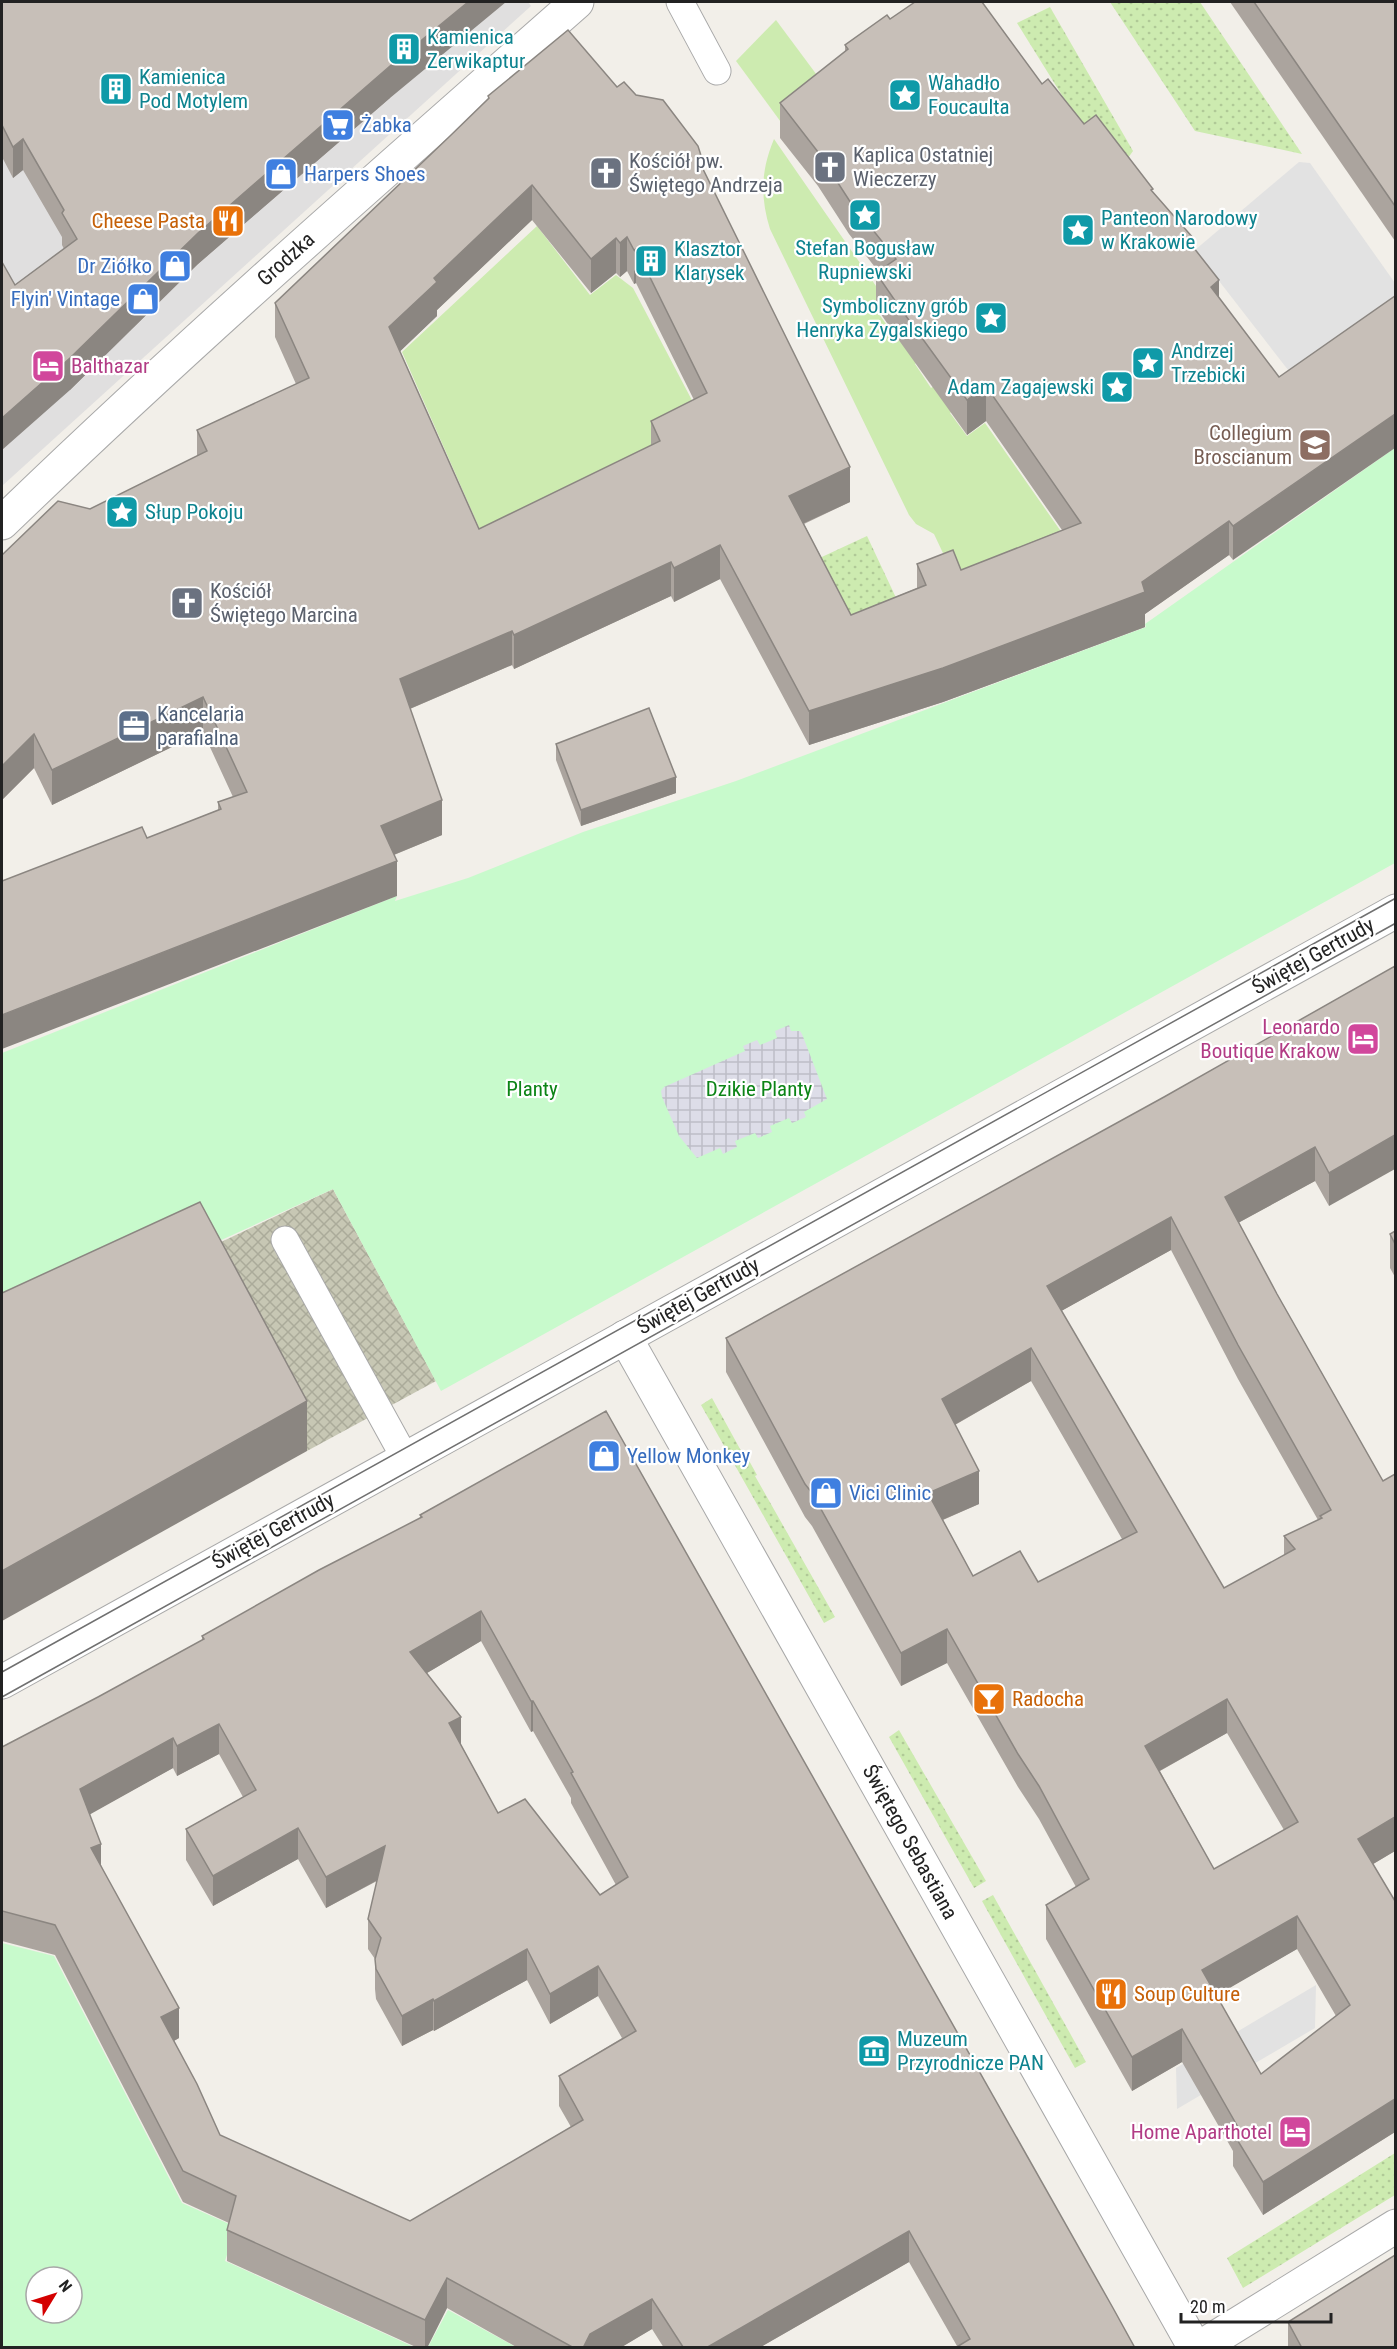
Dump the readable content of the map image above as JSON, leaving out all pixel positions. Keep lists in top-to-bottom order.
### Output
{
  "streets": {
    "street": ["Grodzka", "Świętej Gertrudy", "Świętego Sebastiana"]
  },
  "crossings": [
    ["Świętej Gertrudy", "Świętego Sebastiana"]
  ],
  "parks": ["Planty", "Dzikie Planty"],
  "places": {
    "building": ["Kamienica Zerwikaptur", "Kamienica Pod Motylem", "Klasztor Klarysek"],
    "place": [
      "Wahadło Foucaulta",
      "Stefan Bogusław Rupniewski",
      "Panteon Narodowy w Krakowie",
      "Symboliczny grób Henryka Zygalskiego",
      "Andrzej Trzebicki",
      "Adam Zagajewski",
      "Słup Pokoju"
    ],
    "supermarket": ["Żabka"],
    "church": ["Kaplica Ostatniej Wieczerzy", "Kościół pw. Świętego Andrzeja", "Kościół Świętego Marcina"],
    "shop": [
      "Harpers Shoes",
      "Dr Ziółko",
      "Flyin' Vintage",
      "Yellow Monkey",
      "Vici Clinic"
    ],
    "restaurant": ["Cheese Pasta", "Soup Culture"],
    "hotel": ["Balthazar", "Leonardo Boutique Krakow", "Home Aparthotel"],
    "school or university": ["Collegium Broscianum"],
    "office": ["Kancelaria parafialna"],
    "bar": ["Radocha"],
    "museum": ["Muzeum Przyrodnicze PAN"]
  },
  "scale_bar": "20 m",
  "north": "top right"
}
